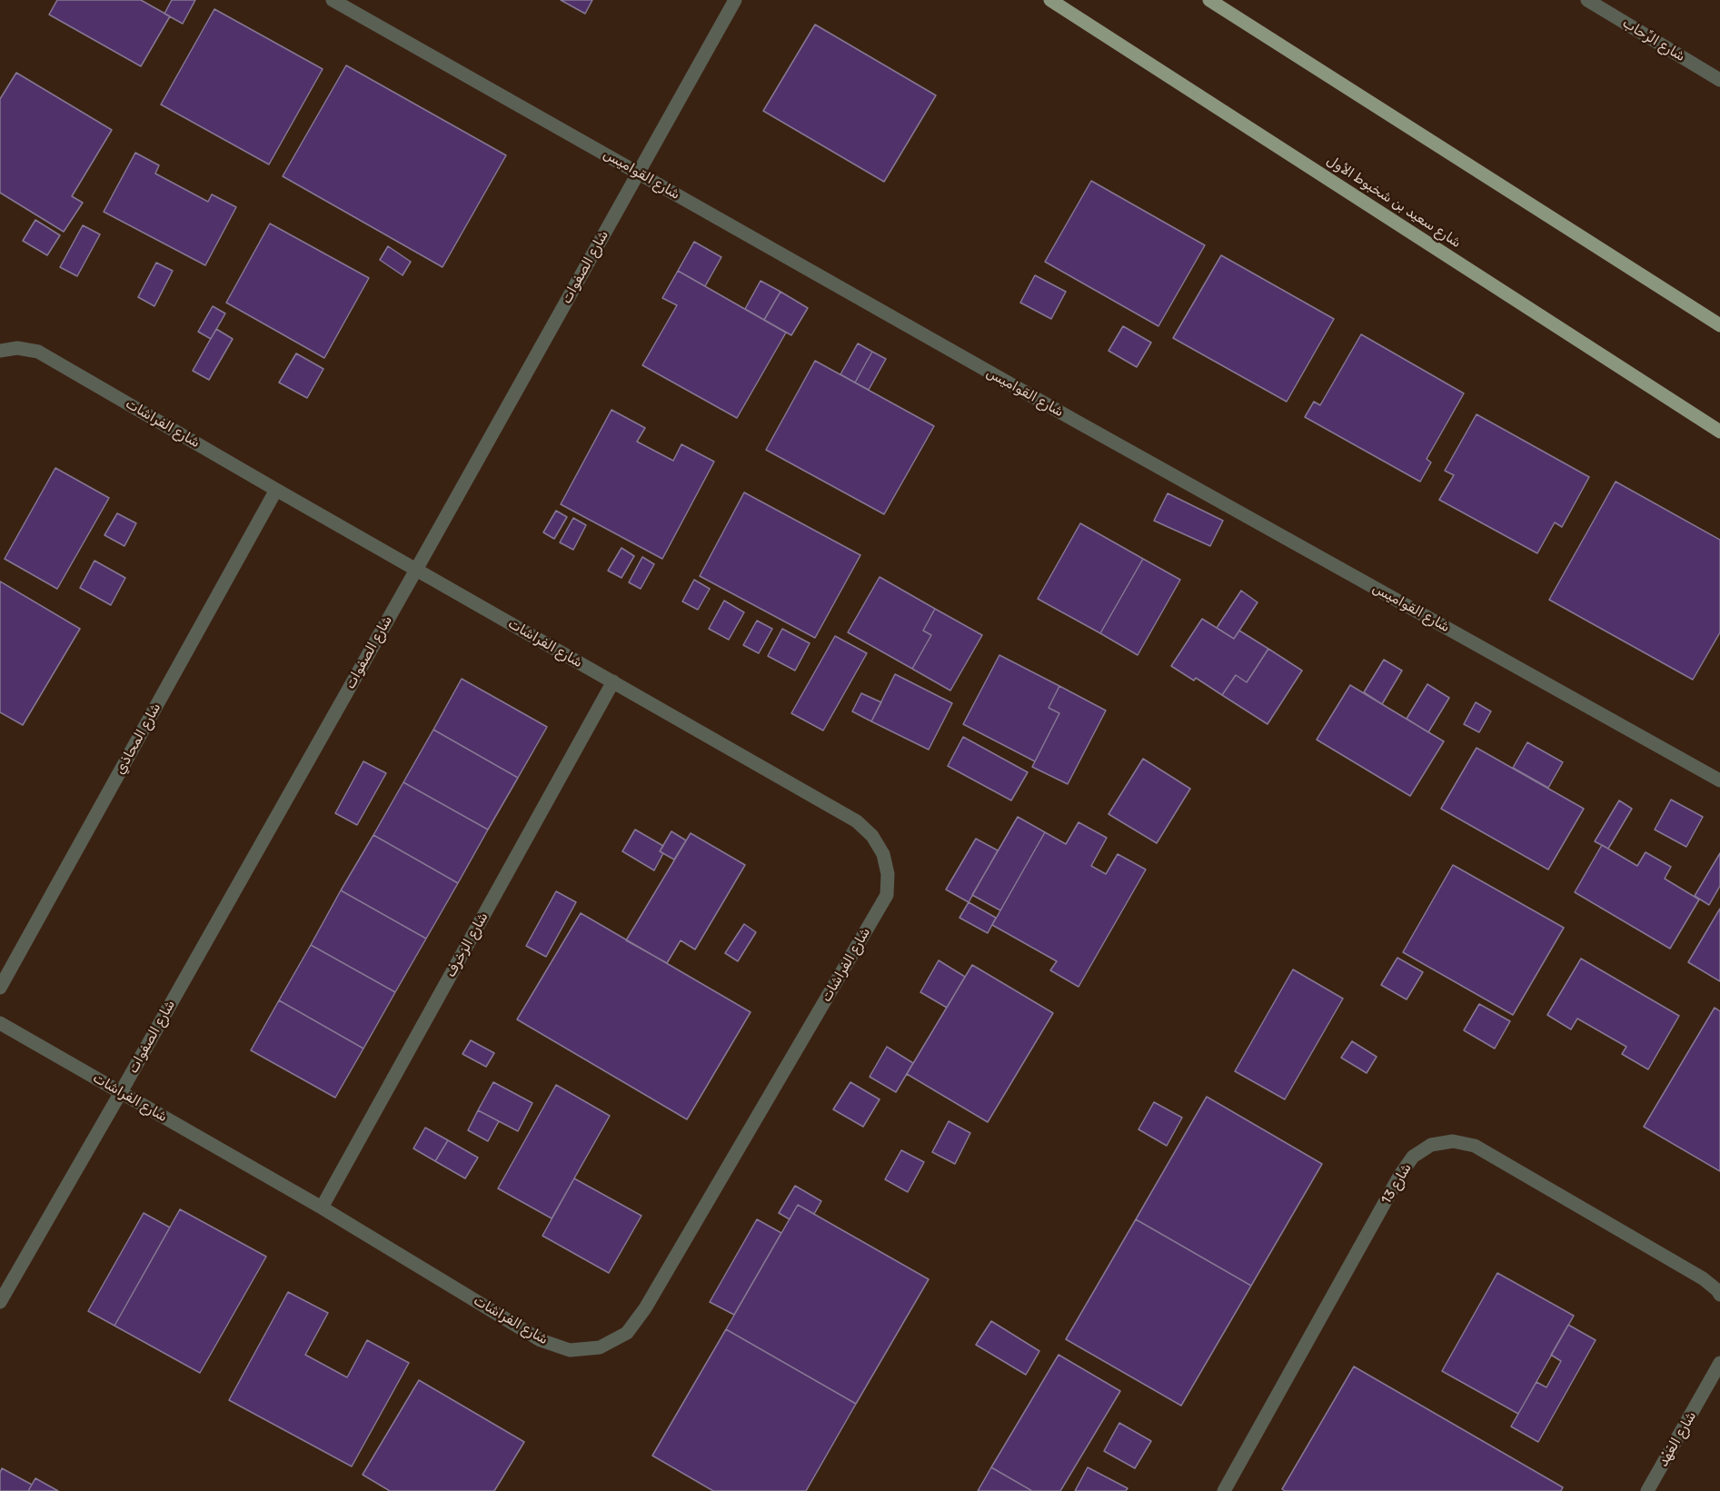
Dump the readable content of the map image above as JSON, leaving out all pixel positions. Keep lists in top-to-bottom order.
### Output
{
  "streets": {
    "main road": ["شارع سعيد بن شخبوط الأول"],
    "street": [
      "شارع الرِّحاب",
      "شارع القواميس",
      "شارع الصفوات",
      "شارع الفراشات",
      "شارع المحاذي",
      "شارع الزخرف",
      "شارع 13",
      "شارع العَهْد"
    ]
  },
  "crossings": [
    ["شارع القواميس", "شارع الصفوات"],
    ["شارع الصفوات", "شارع الفراشات"],
    ["شارع الفراشات", "شارع المحاذي"],
    ["شارع الفراشات", "شارع الزخرف"]
  ]
}
